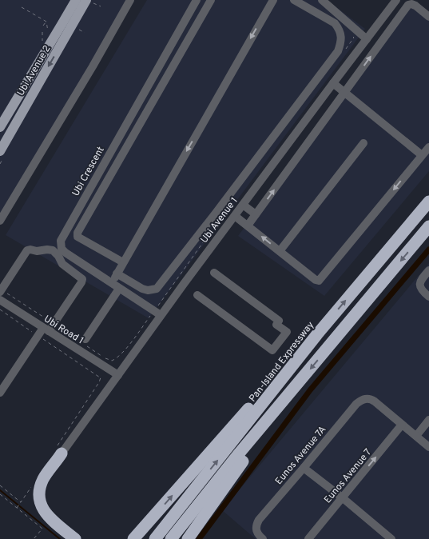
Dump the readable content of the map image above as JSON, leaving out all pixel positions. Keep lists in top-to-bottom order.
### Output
{
  "streets": {
    "highway": ["Pan-Island Expressway"],
    "main road": ["Ubi Avenue 2"],
    "street": [
      "Ubi Crescent",
      "Ubi Avenue 1",
      "Ubi Road 1",
      "Eunos Avenue 7A",
      "Eunos Avenue 7"
    ]
  },
  "crossings": [
    ["Ubi Crescent", "Ubi Avenue 1"],
    ["Ubi Avenue 1", "Ubi Road 1"],
    ["Eunos Avenue 7A", "Eunos Avenue 7"]
  ],
  "one_way": ["Eunos Avenue 7"]
}
